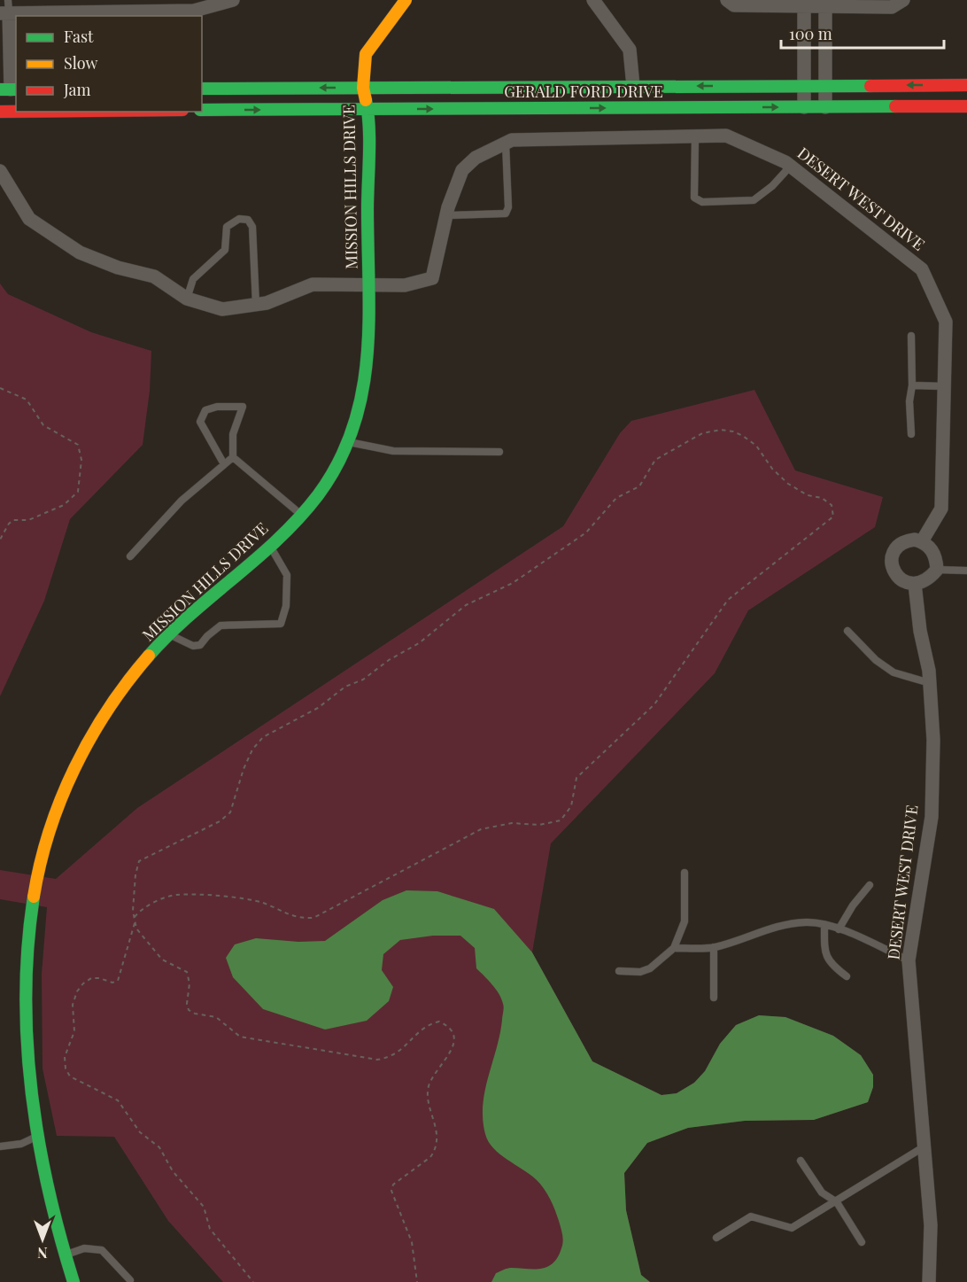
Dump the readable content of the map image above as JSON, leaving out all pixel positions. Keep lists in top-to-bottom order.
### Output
{
  "streets": {
    "main road": ["GERALD FORD DRIVE", "MISSION HILLS DRIVE"],
    "street": ["DESERT WEST DRIVE"]
  },
  "crossings": [
    ["GERALD FORD DRIVE", "MISSION HILLS DRIVE"],
    ["MISSION HILLS DRIVE", "DESERT WEST DRIVE"]
  ],
  "legend": ["Fast", "Slow", "Jam"],
  "scale_bar": "100 m",
  "north": "bottom"
}
